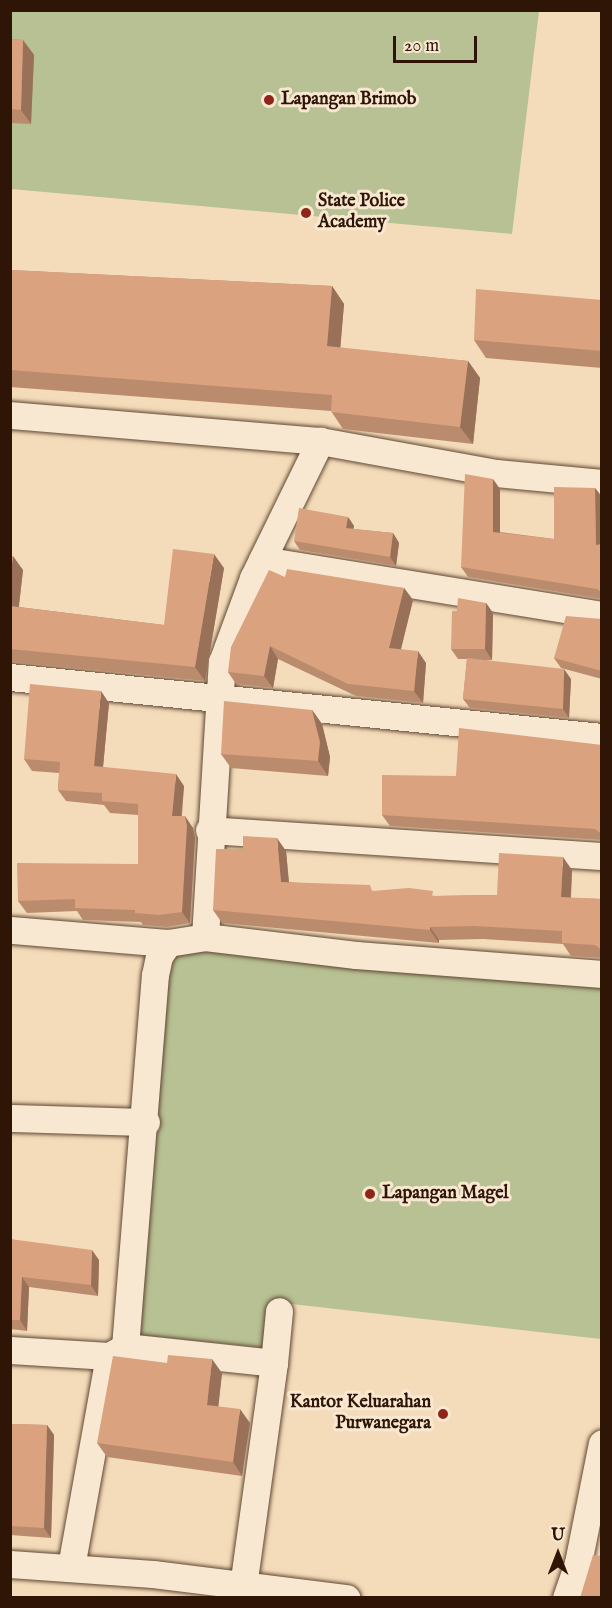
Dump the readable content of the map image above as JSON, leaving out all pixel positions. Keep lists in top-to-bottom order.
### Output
{
  "places": [
    "Lapangan Brimob",
    "State Police Academy",
    "Lapangan Magel",
    "Kantor Keluarahan Purwanegara"
  ],
  "scale_bar": "20 m",
  "north": "top"
}
